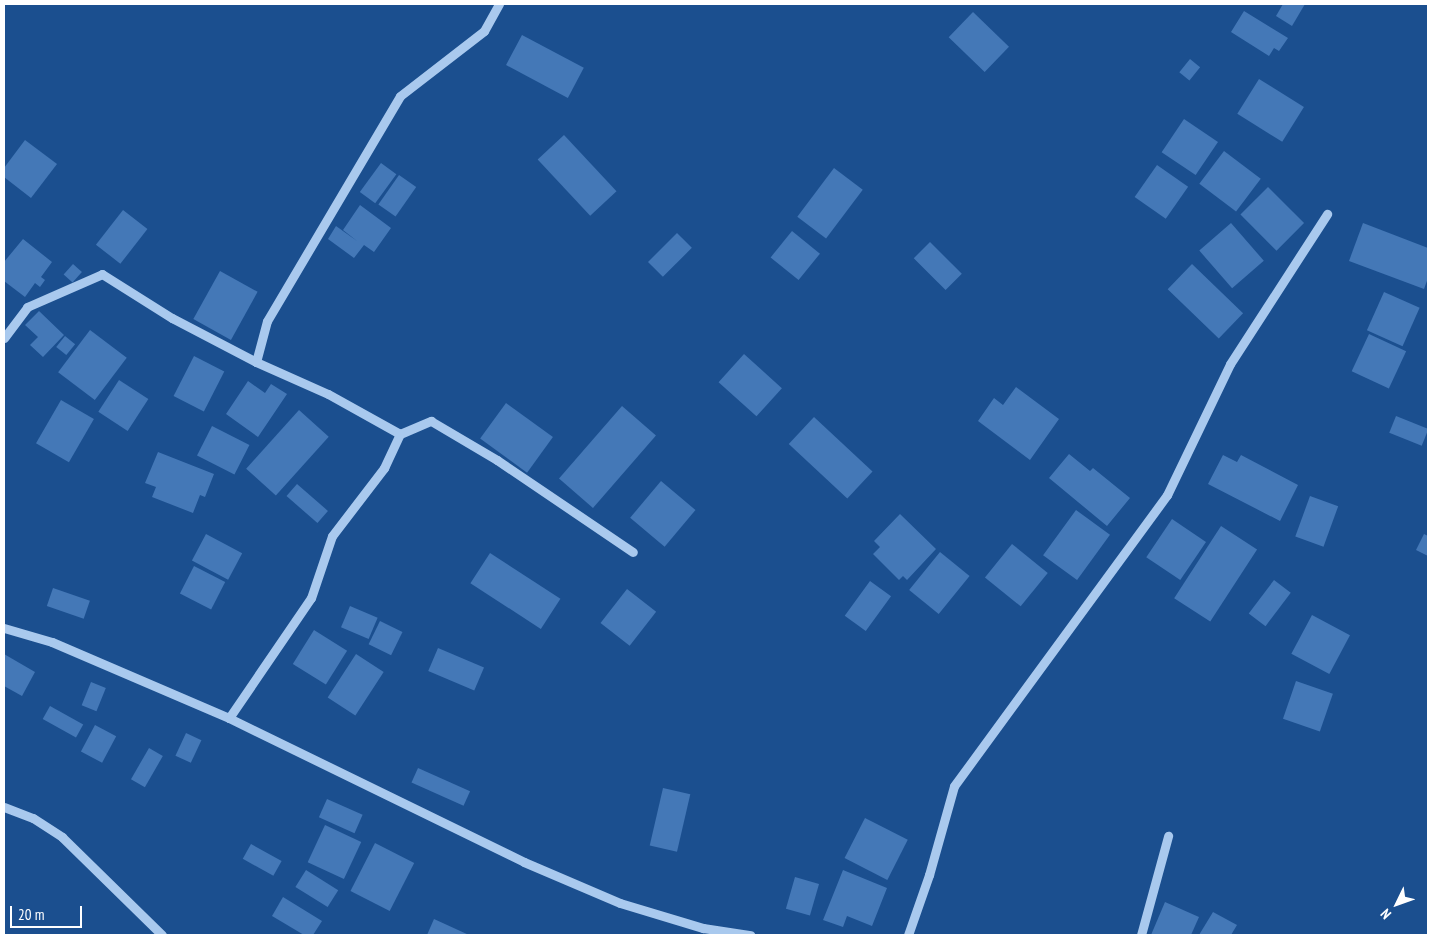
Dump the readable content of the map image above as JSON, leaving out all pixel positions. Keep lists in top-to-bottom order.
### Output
{
  "scale_bar": "20 m",
  "north": "bottom left"
}
